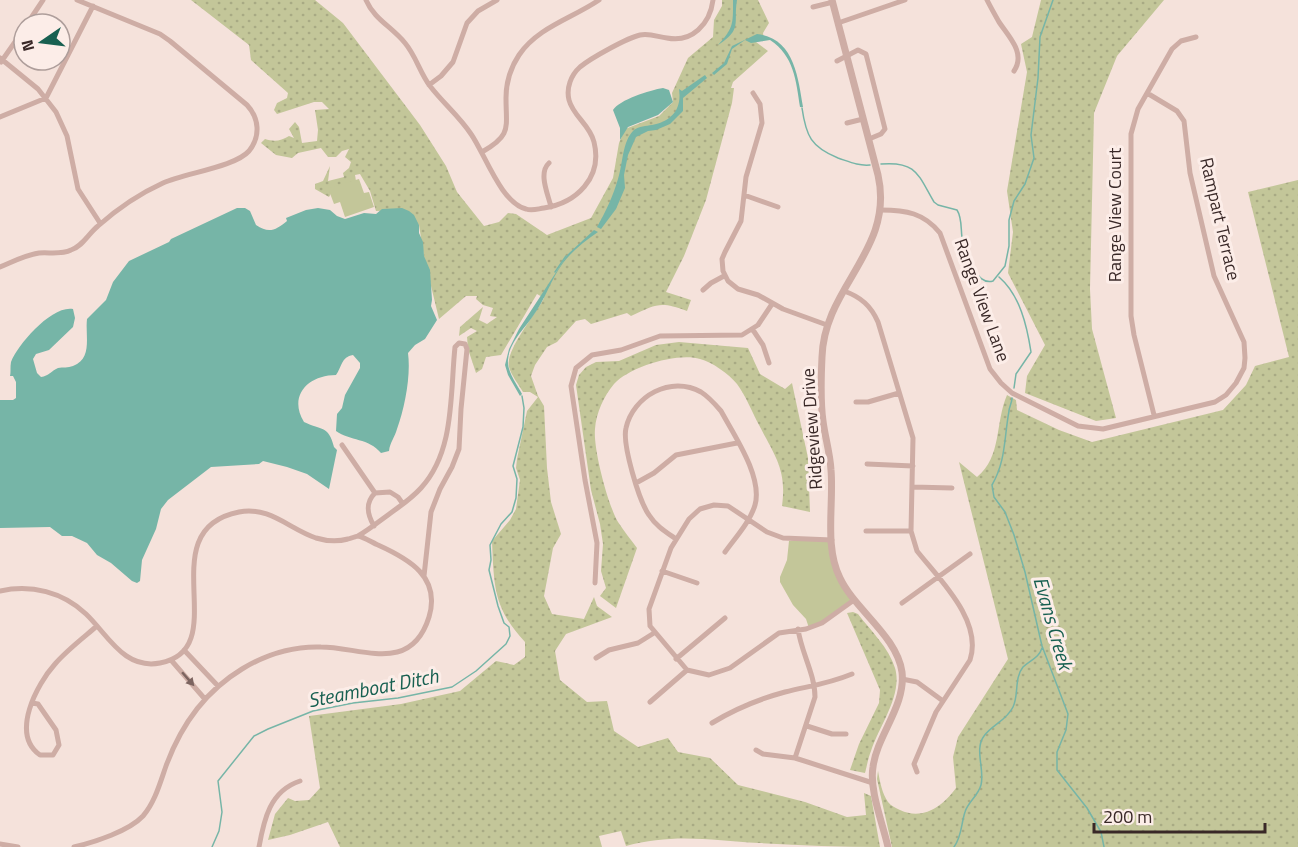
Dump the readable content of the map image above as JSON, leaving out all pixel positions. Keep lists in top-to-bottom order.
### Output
{
  "streets": {
    "street": [
      "Range View Court",
      "Rampart Terrace",
      "Range View Lane",
      "Ridgeview Drive"
    ]
  },
  "crossings": [
    ["Range View Court", "Rampart Terrace"],
    ["Range View Court", "Range View Lane"],
    ["Rampart Terrace", "Range View Lane"],
    ["Range View Lane", "Ridgeview Drive"]
  ],
  "water": ["Evans Creek", "Steamboat Ditch"],
  "scale_bar": "200 m",
  "north": "left"
}
